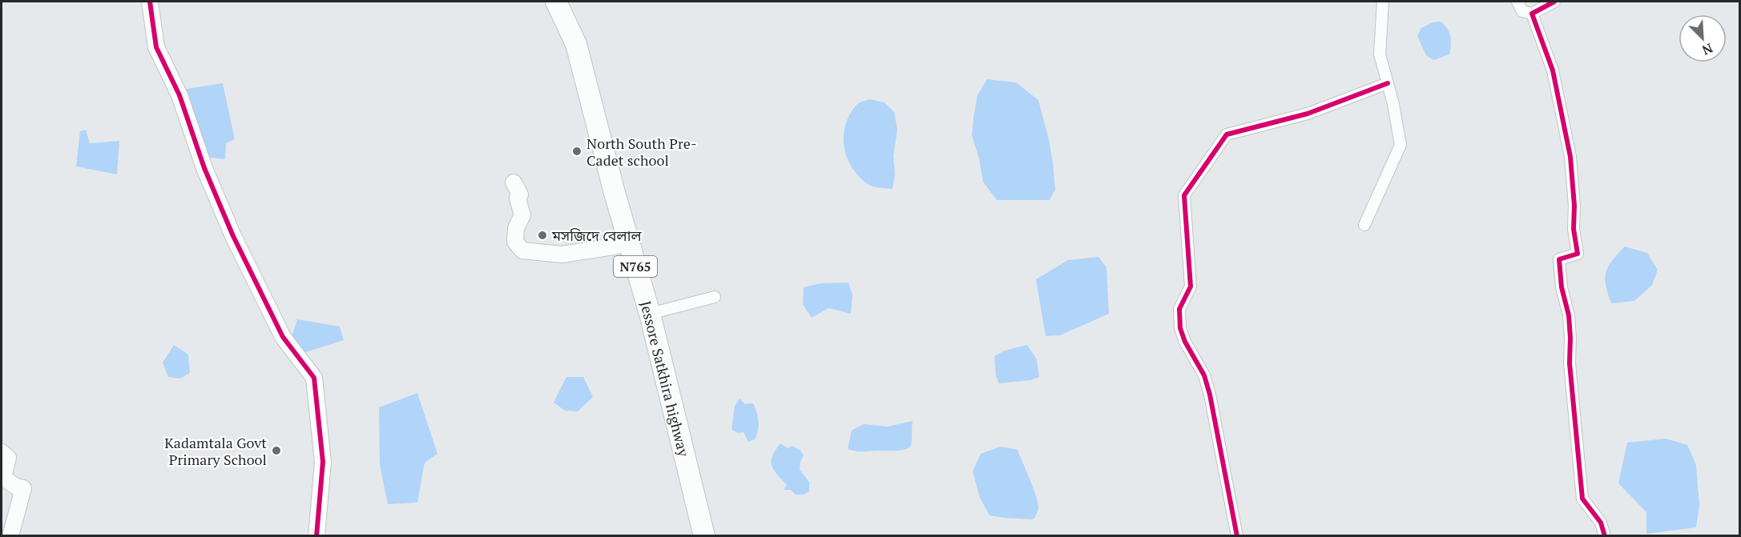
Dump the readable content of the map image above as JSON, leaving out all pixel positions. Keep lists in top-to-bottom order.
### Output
{
  "streets": {
    "highway": ["N765", "Jessore Satkhira highway"]
  },
  "places": ["North South Pre- Cadet school", "মসজিদে বেলাল", "Kadamtala Govt Primary School"],
  "north": "bottom right"
}
